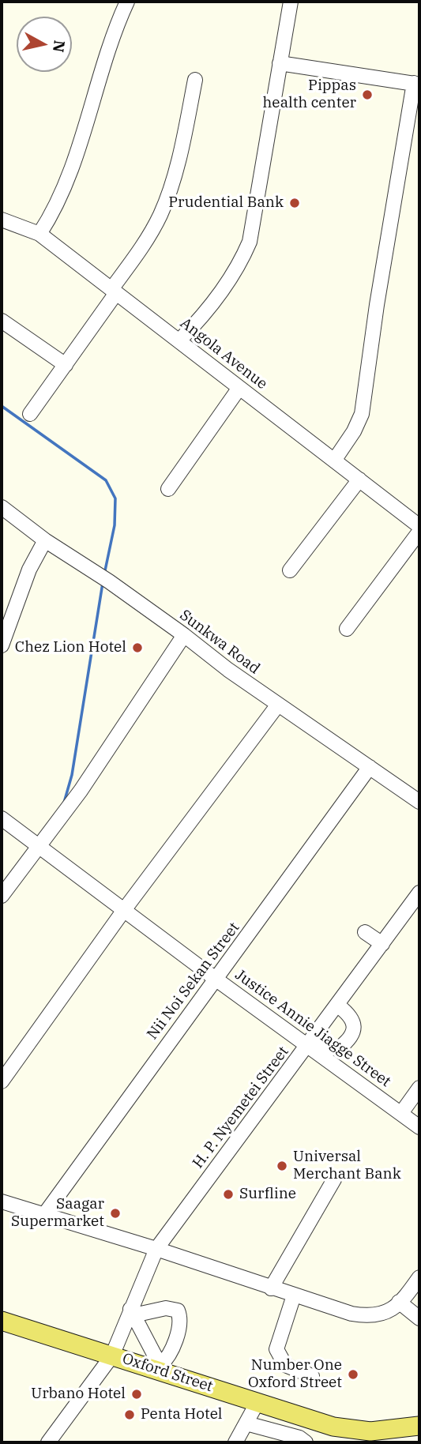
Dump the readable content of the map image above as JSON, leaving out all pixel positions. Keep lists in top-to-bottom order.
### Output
{
  "streets": {
    "main road": ["Oxford Street"],
    "street": [
      "Angola Avenue",
      "Sunkwa Road",
      "Nii Noi Sekan Street",
      "Justice Annie Jiagge Street",
      "H. P. Nyemetei Street"
    ]
  },
  "crossings": [
    ["Sunkwa Road", "Nii Noi Sekan Street"],
    ["Nii Noi Sekan Street", "Justice Annie Jiagge Street"],
    ["Justice Annie Jiagge Street", "H. P. Nyemetei Street"],
    ["H. P. Nyemetei Street", "Oxford Street"]
  ],
  "places": [
    "Pippas health center",
    "Prudential Bank",
    "Chez Lion Hotel",
    "Universal Merchant Bank",
    "Surfline",
    "Saagar Supermarket",
    "Number One Oxford Street",
    "Urbano Hotel",
    "Penta Hotel"
  ],
  "north": "right"
}
